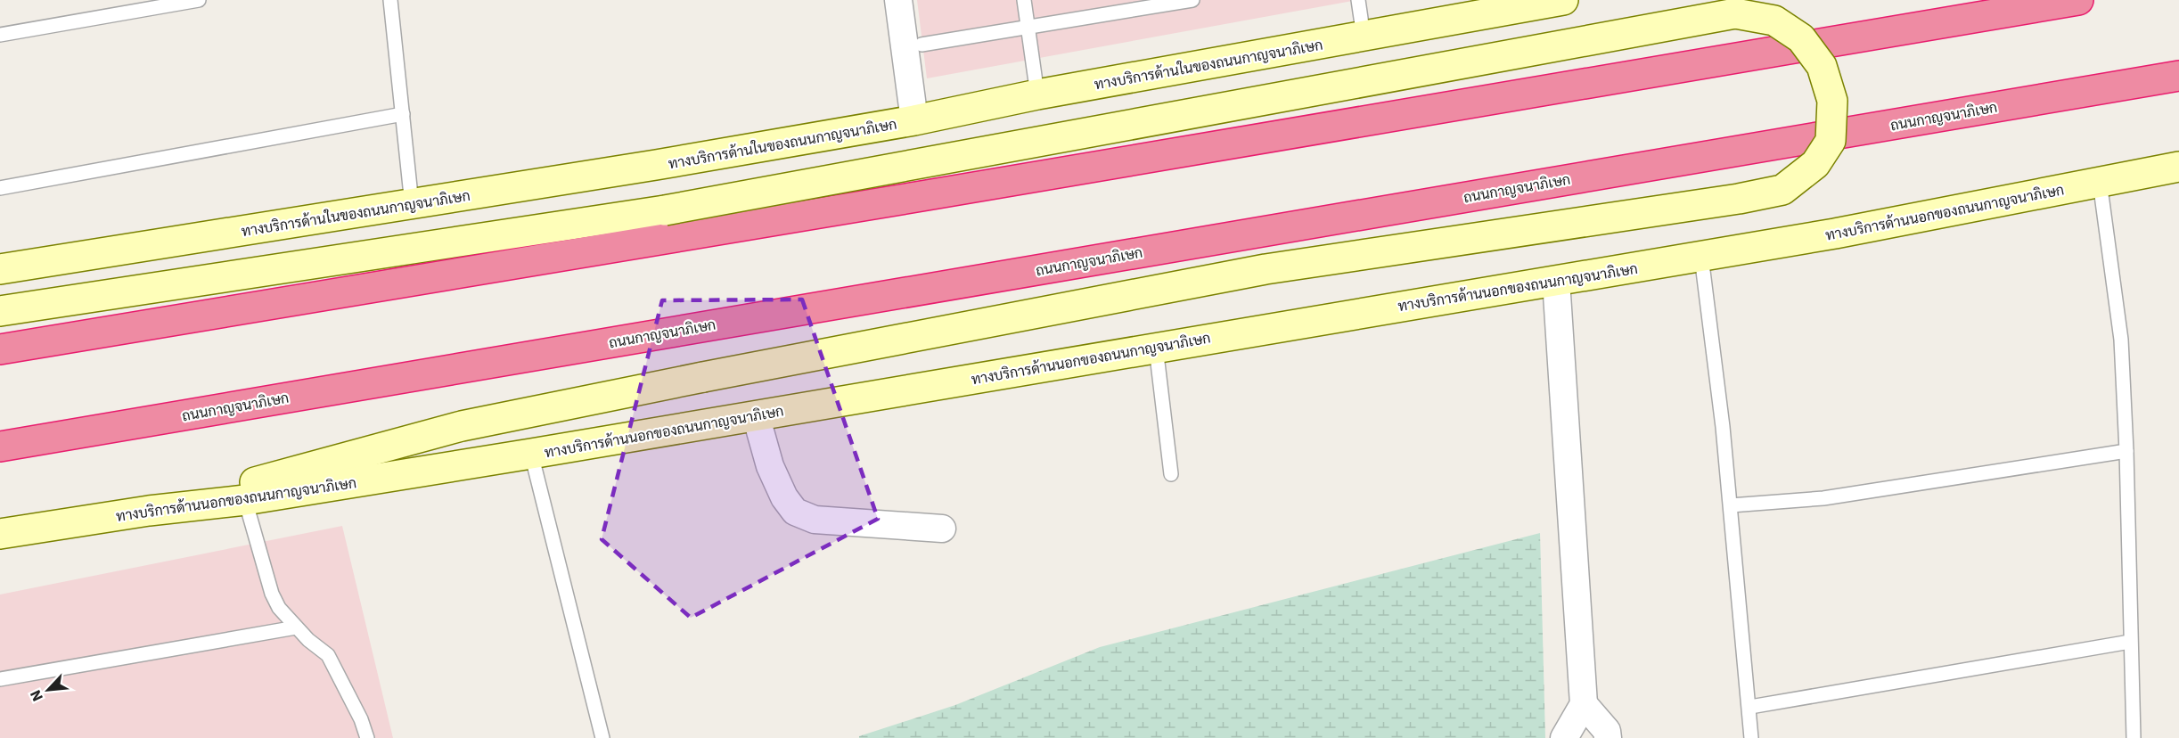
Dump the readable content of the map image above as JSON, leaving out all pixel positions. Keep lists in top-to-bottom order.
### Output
{
  "streets": {
    "highway": ["ถนนกาญจนาภิเษก"],
    "main road": ["ทางบริการด้านในของถนนกาญจนาภิเษก", "ทางบริการด้านนอกของถนนกาญจนาภิเษก"]
  },
  "north": "bottom left"
}
